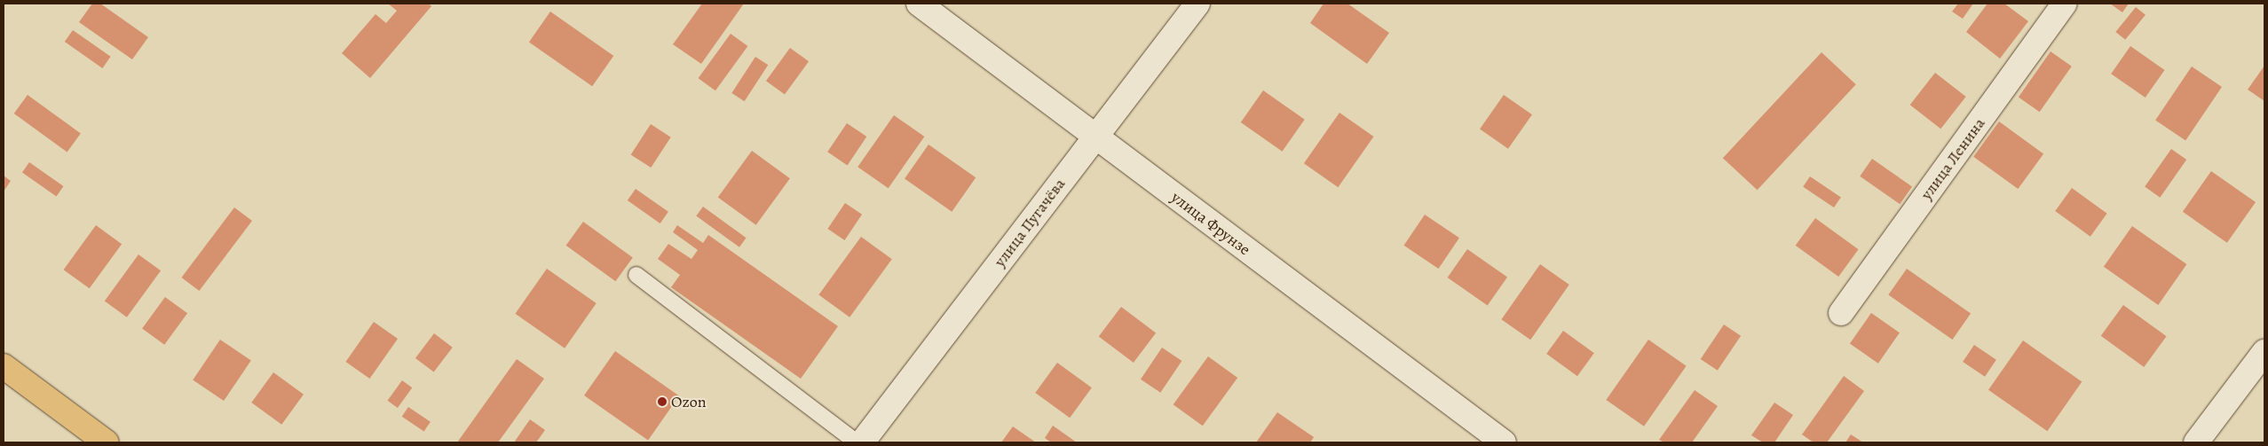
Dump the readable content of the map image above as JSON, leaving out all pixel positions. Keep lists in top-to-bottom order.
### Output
{
  "streets": {
    "street": ["улица Ленина", "улица Пугачёва", "улица Фрунзе"]
  },
  "crossings": [
    ["улица Пугачёва", "улица Фрунзе"]
  ],
  "places": ["Ozon"]
}
